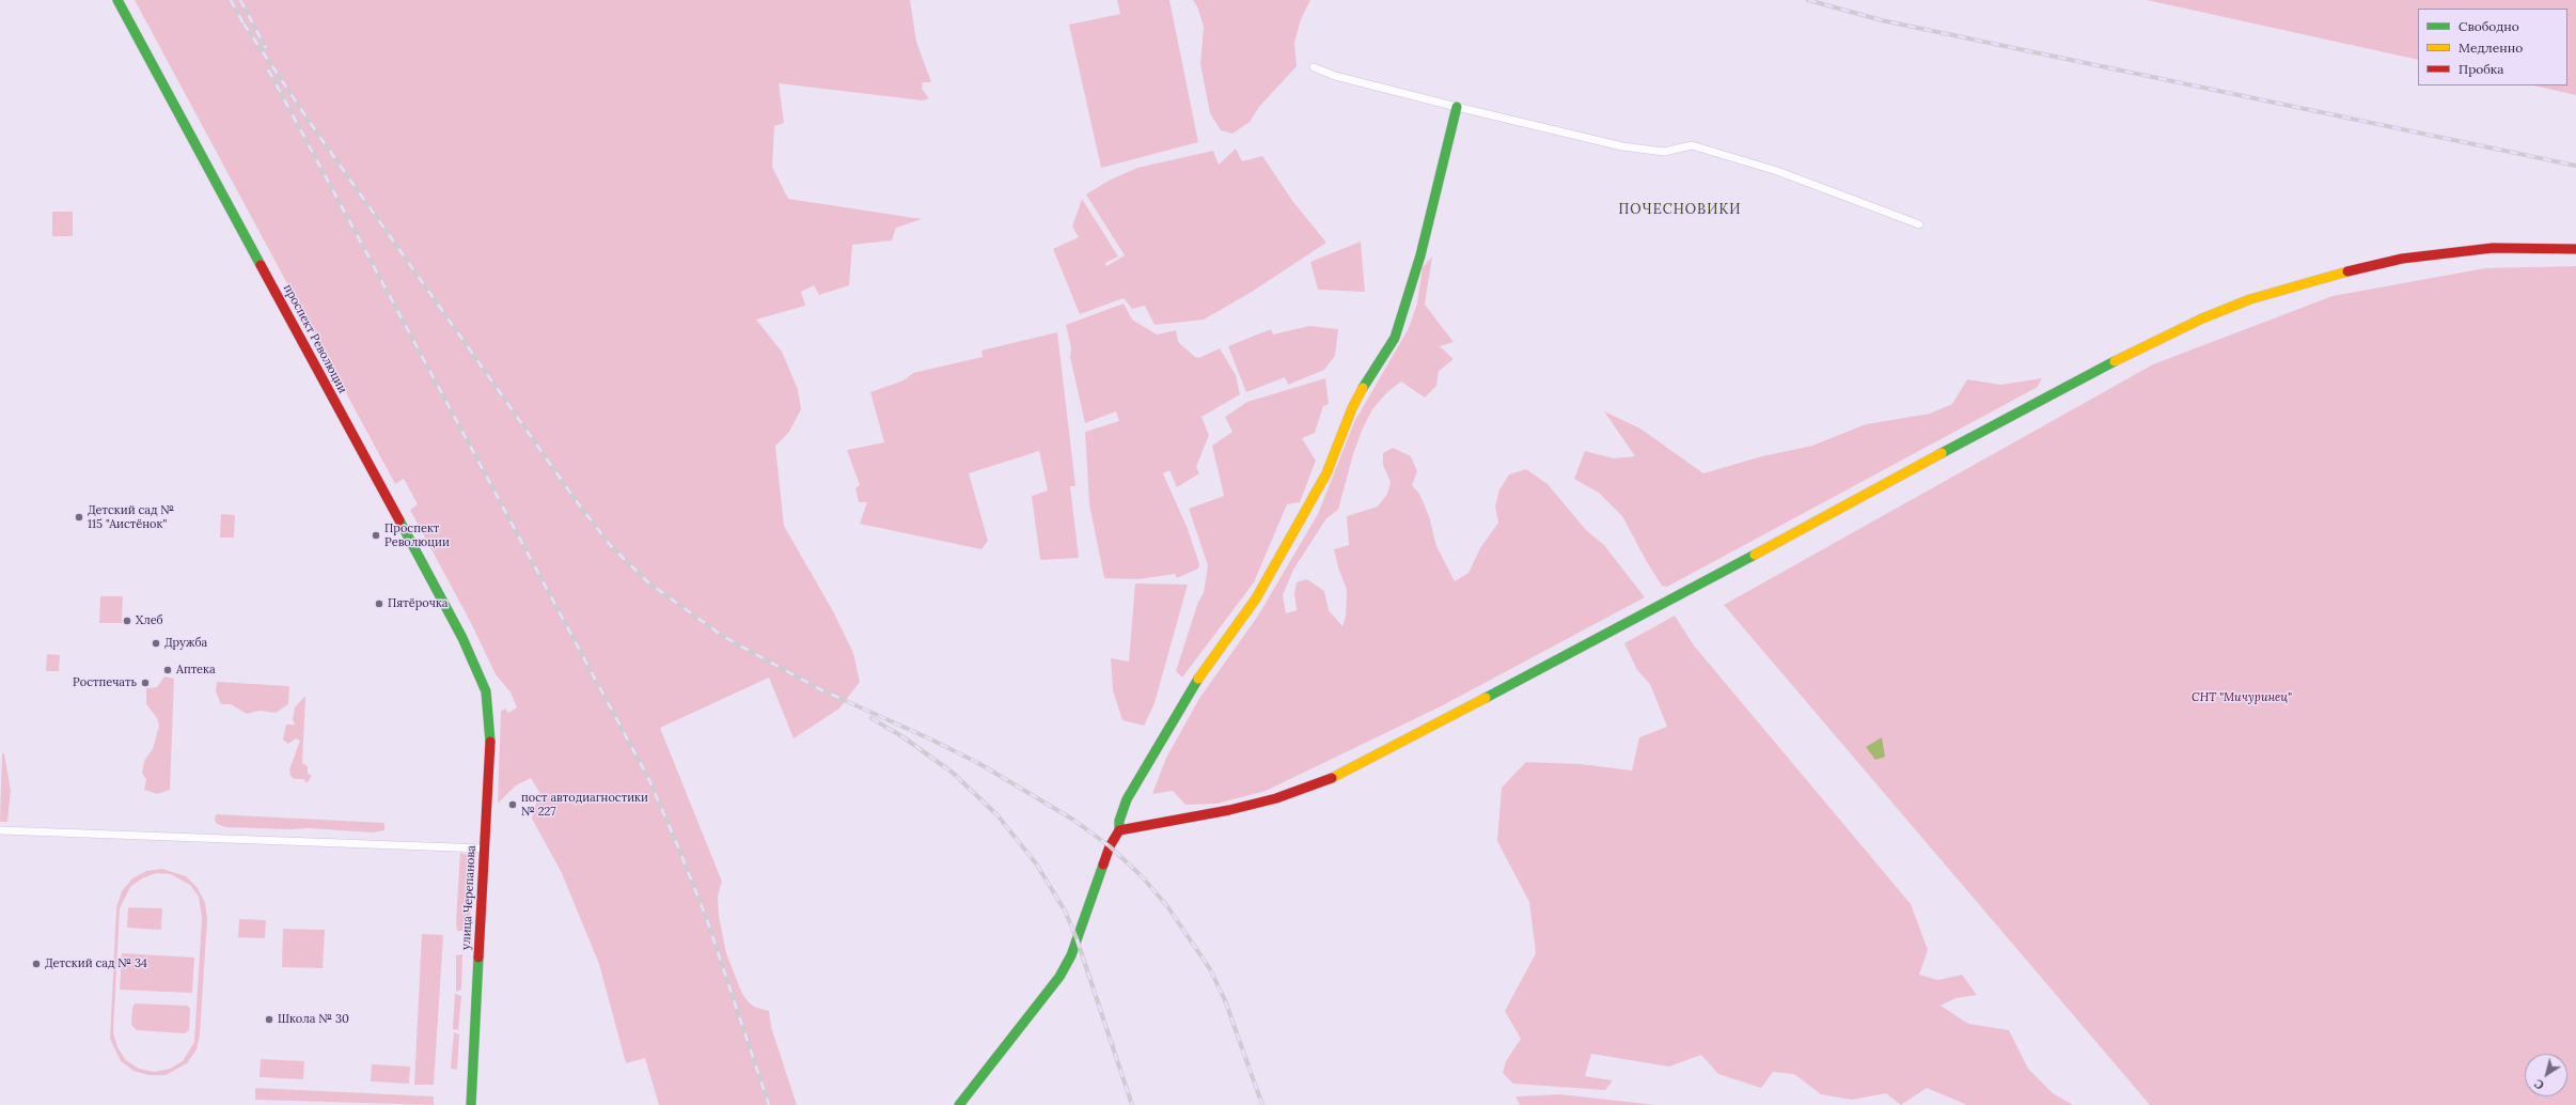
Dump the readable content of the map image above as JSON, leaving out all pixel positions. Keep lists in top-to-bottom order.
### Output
{
  "streets": {
    "street": ["проспект Революции", "улица Черепанова"]
  },
  "crossings": [
    ["проспект Революции", "улица Черепанова"]
  ],
  "districts": ["ПОЧЕСНОВИКИ"],
  "parks": ["СНТ \"Мичуринец\""],
  "places": [
    "Детский сад № 115 \"Аистёнок\"",
    "Проспект Революции",
    "Пятёрочка",
    "Хлеб",
    "Дружба",
    "Аптека",
    "Ростпечать",
    "пост автодиагностики № 227",
    "Детский сад № 34",
    "Школа № 30"
  ],
  "legend": ["Свободно", "Медленно", "Пробка"],
  "north": "bottom left"
}
